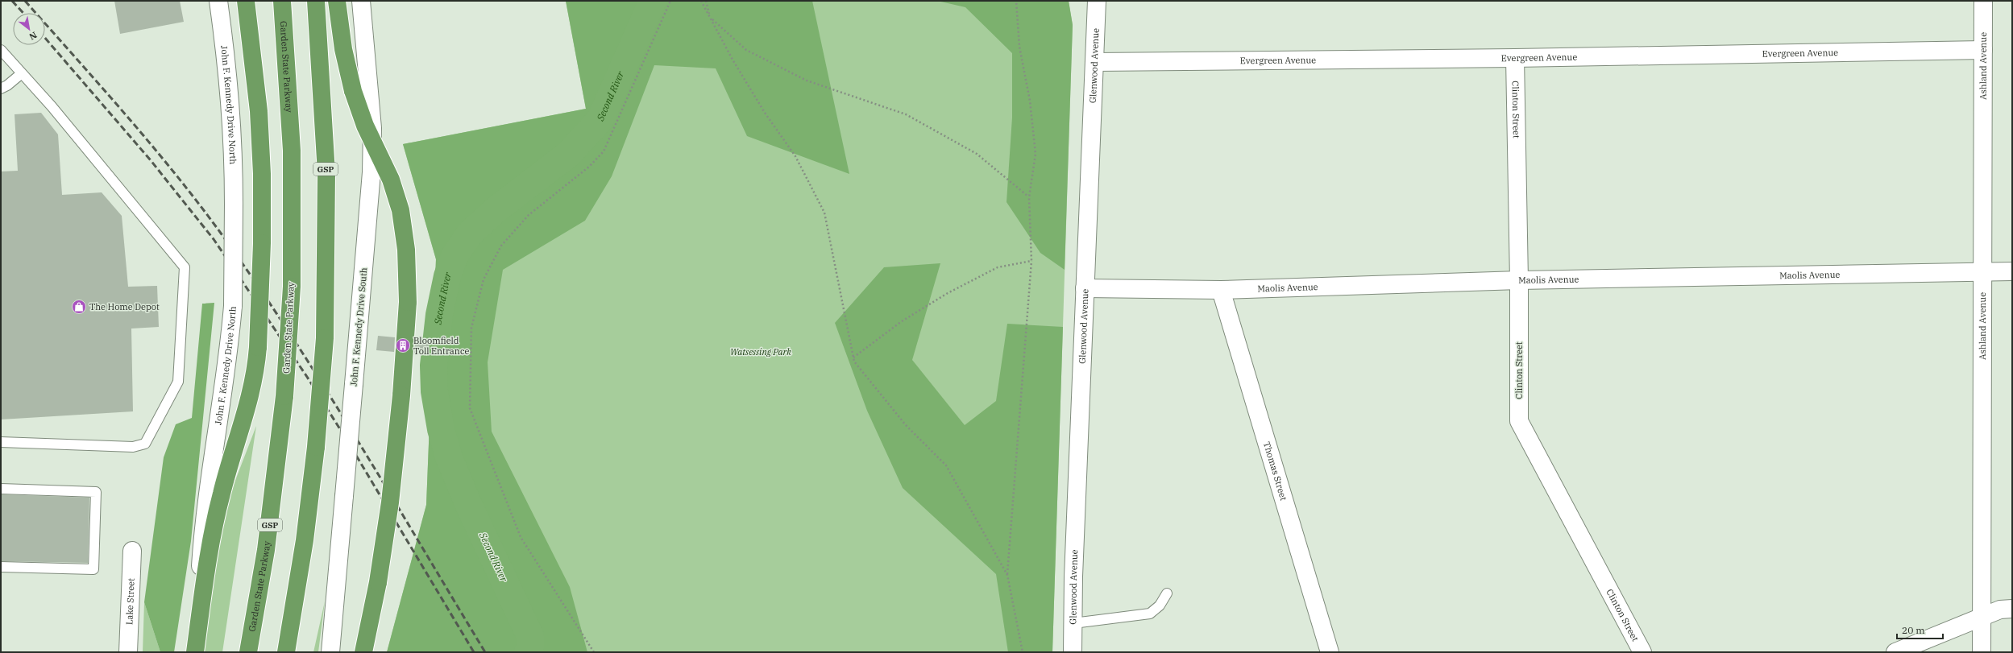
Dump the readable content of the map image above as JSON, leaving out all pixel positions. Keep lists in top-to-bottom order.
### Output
{
  "streets": {
    "highway": ["Garden State Parkway", "GSP"],
    "street": [
      "Evergreen Avenue",
      "Glenwood Avenue",
      "Ashland Avenue",
      "John F. Kennedy Drive North",
      "Clinton Street",
      "Maolis Avenue",
      "John F. Kennedy Drive South",
      "Thomas Street",
      "Lake Street"
    ]
  },
  "crossings": [
    ["Evergreen Avenue", "Glenwood Avenue"],
    ["Evergreen Avenue", "Ashland Avenue"],
    ["Evergreen Avenue", "Clinton Street"],
    ["Glenwood Avenue", "Maolis Avenue"],
    ["Ashland Avenue", "Maolis Avenue"],
    ["Clinton Street", "Maolis Avenue"],
    ["Maolis Avenue", "Thomas Street"]
  ],
  "water": ["Second River"],
  "parks": ["Watsessing Park"],
  "places": {
    "shop": ["The Home Depot"],
    "building": ["Bloomfield Toll Entrance"]
  },
  "scale_bar": "20 m",
  "north": "bottom right"
}
